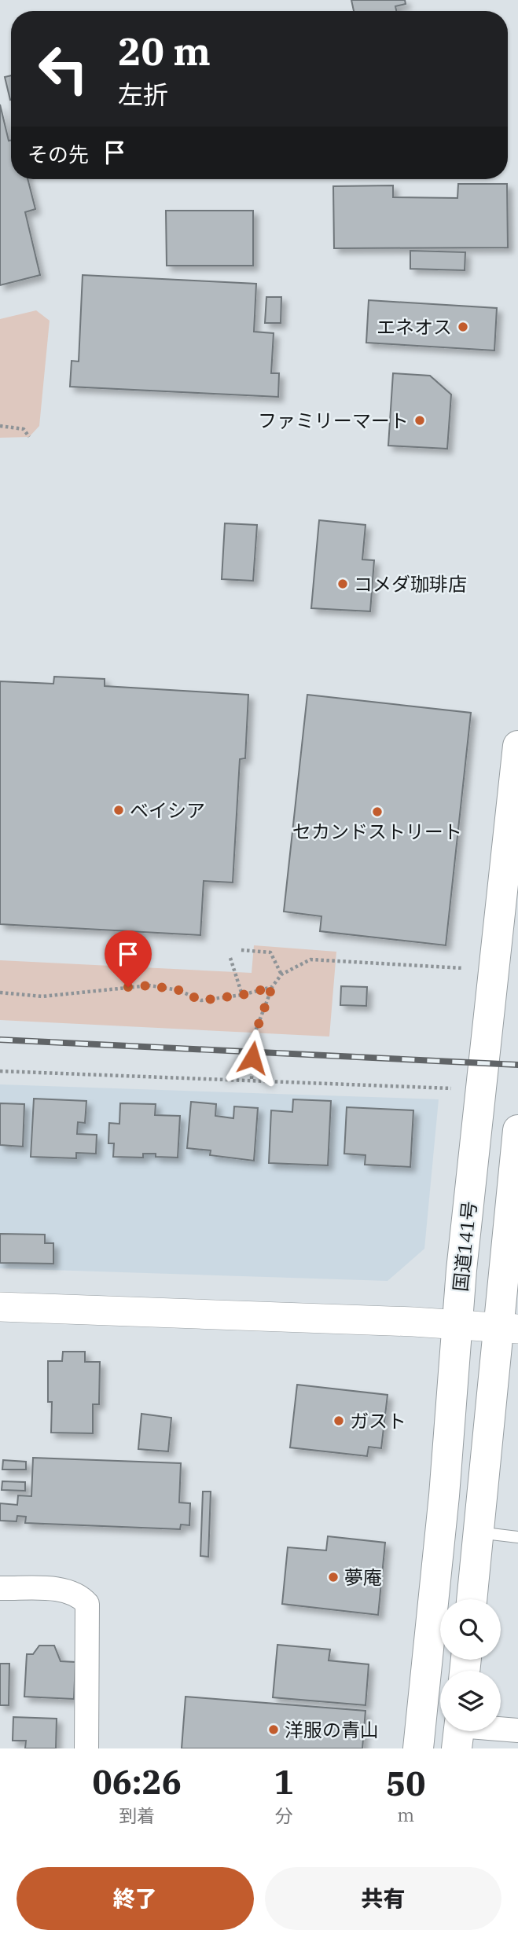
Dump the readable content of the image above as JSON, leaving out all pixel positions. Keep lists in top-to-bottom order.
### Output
{
  "streets": {
    "highway": ["国道141号"]
  },
  "places": [
    "エネオス",
    "ファミリーマート",
    "コメダ珈琲店",
    "ベイシア",
    "セカンドストリート",
    "ガスト",
    "夢庵",
    "洋服の青山"
  ],
  "page": {
    "turn": ["20 m", "左折"],
    "then": "その先",
    "eta": [
      "06:26",
      "到着",
      "1",
      "分",
      "50",
      "m"
    ],
    "buttons": ["終了", "共有"]
  }
}
